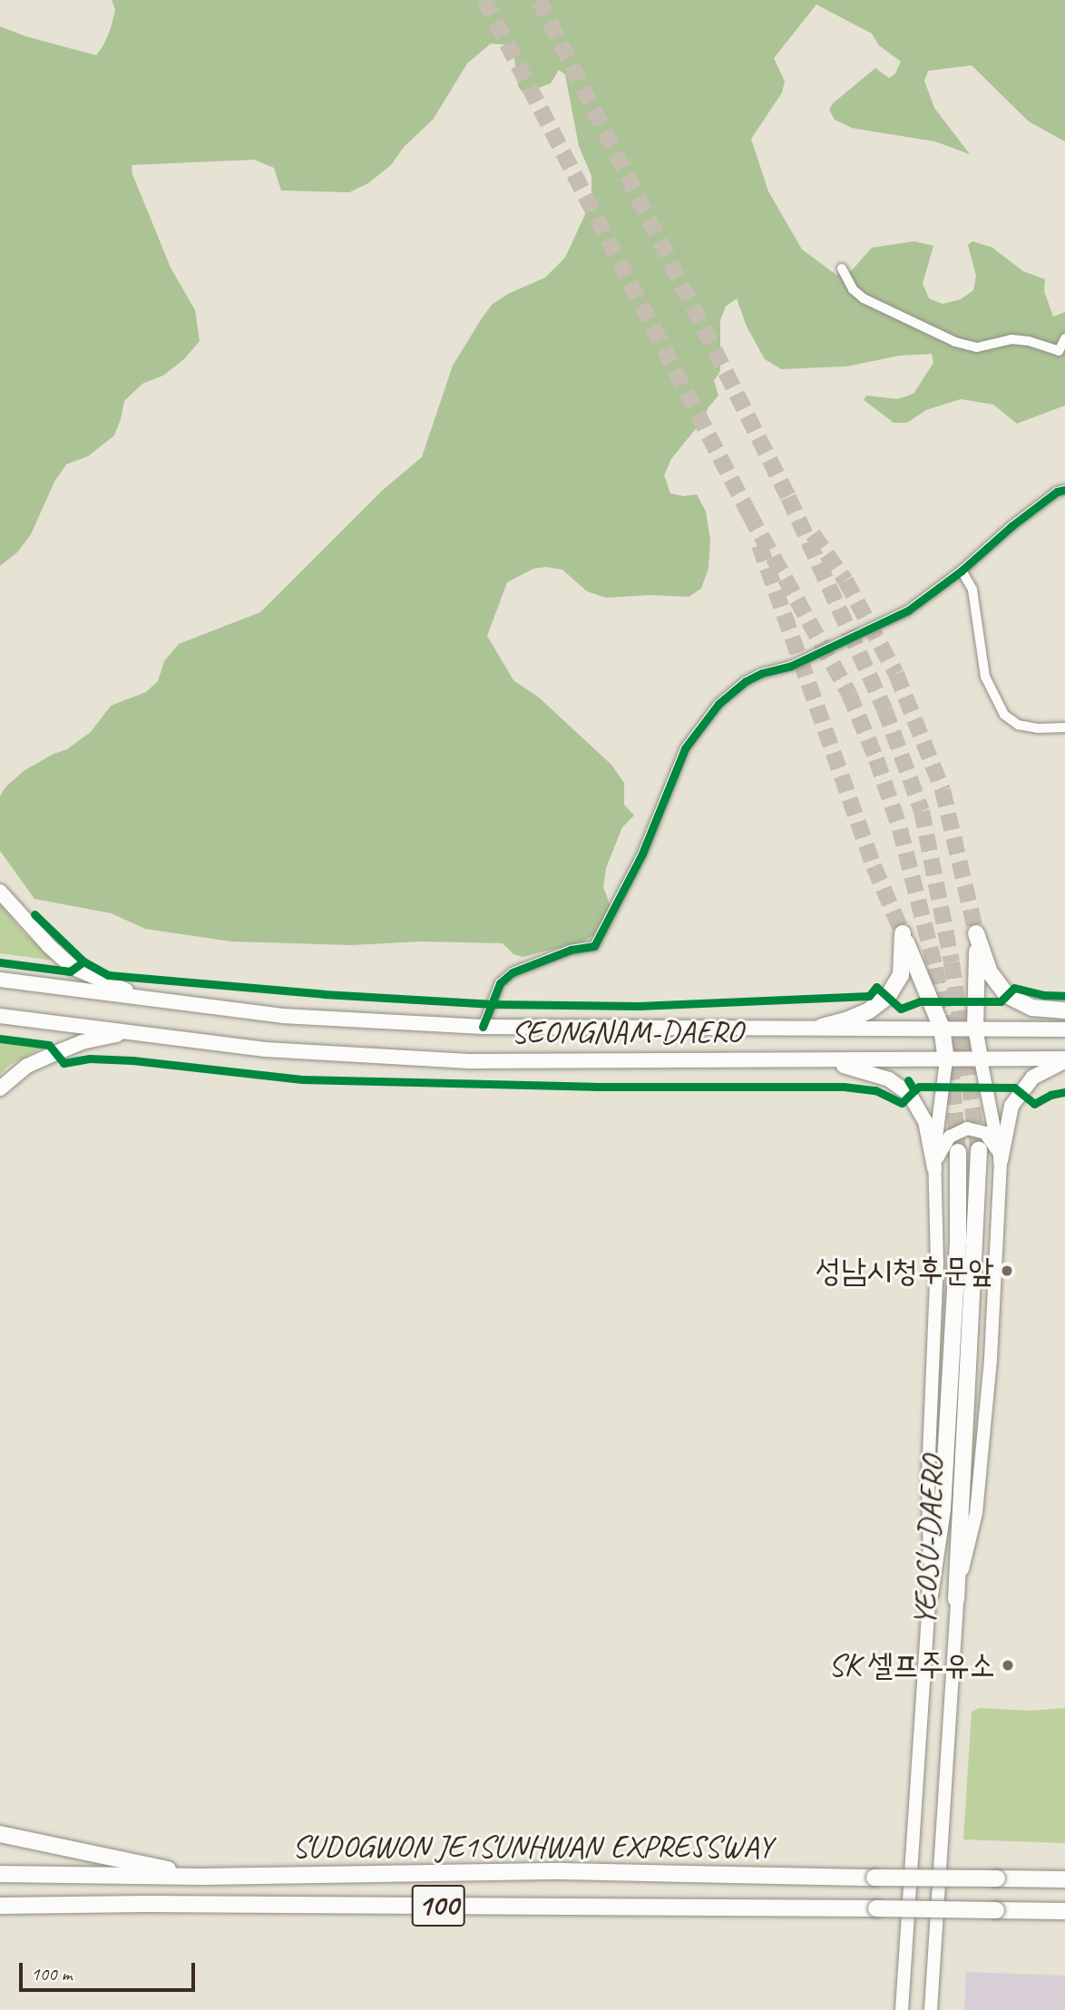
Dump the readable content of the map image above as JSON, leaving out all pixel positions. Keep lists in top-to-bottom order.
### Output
{
  "streets": {
    "highway": ["YEOSU-DAERO", "SUDOGWON JE1SUNHWAN EXPRESSWAY", "100"],
    "main road": ["SEONGNAM-DAERO"]
  },
  "places": ["성남시청후문앞", "SK 셀프주유소"],
  "scale_bar": "100 m"
}
